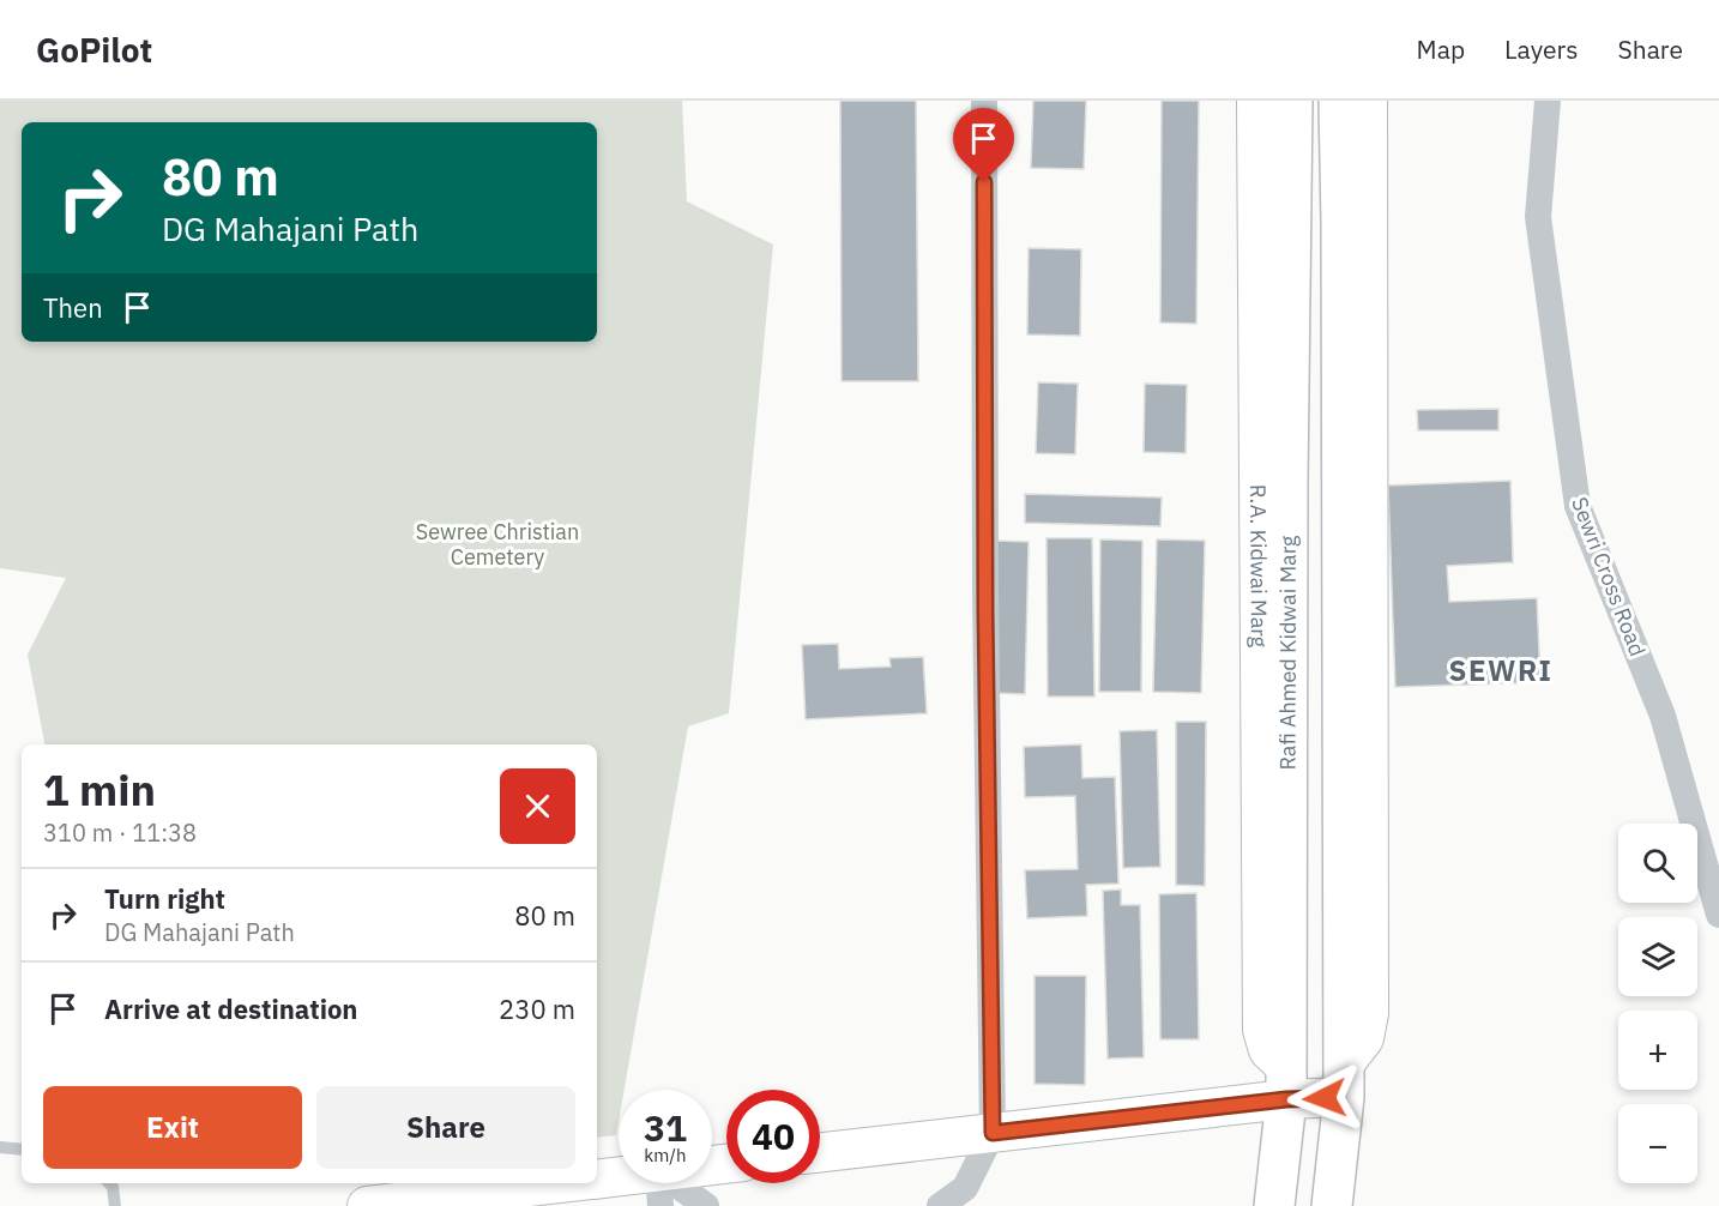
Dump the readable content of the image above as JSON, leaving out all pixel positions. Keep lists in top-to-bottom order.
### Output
{
  "streets": {
    "main road": ["Rafi Ahmed Kidwai Marg"],
    "street": ["R.A. Kidwai Marg", "Sewri Cross Road"]
  },
  "crossings": [
    ["R.A. Kidwai Marg", "Rafi Ahmed Kidwai Marg"]
  ],
  "districts": ["SEWRI"],
  "parks": ["Sewree Christian Cemetery"],
  "page": {
    "header": "GoPilot",
    "nav": ["Map", "Layers", "Share"],
    "turn": ["80 m", "DG Mahajani Path"],
    "then": "Then",
    "heading": ["1 min", "310 m · 11:38"],
    "map_buttons": ["+", "−"],
    "list": [
      {
        "name": "Turn right",
        "note": "DG Mahajani Path",
        "value": "80 m"
      },
      {
        "name": "Arrive at destination",
        "value": "230 m"
      }
    ],
    "buttons": ["Exit", "Share"],
    "speed": "31 km/h",
    "limit": "40"
  }
}
